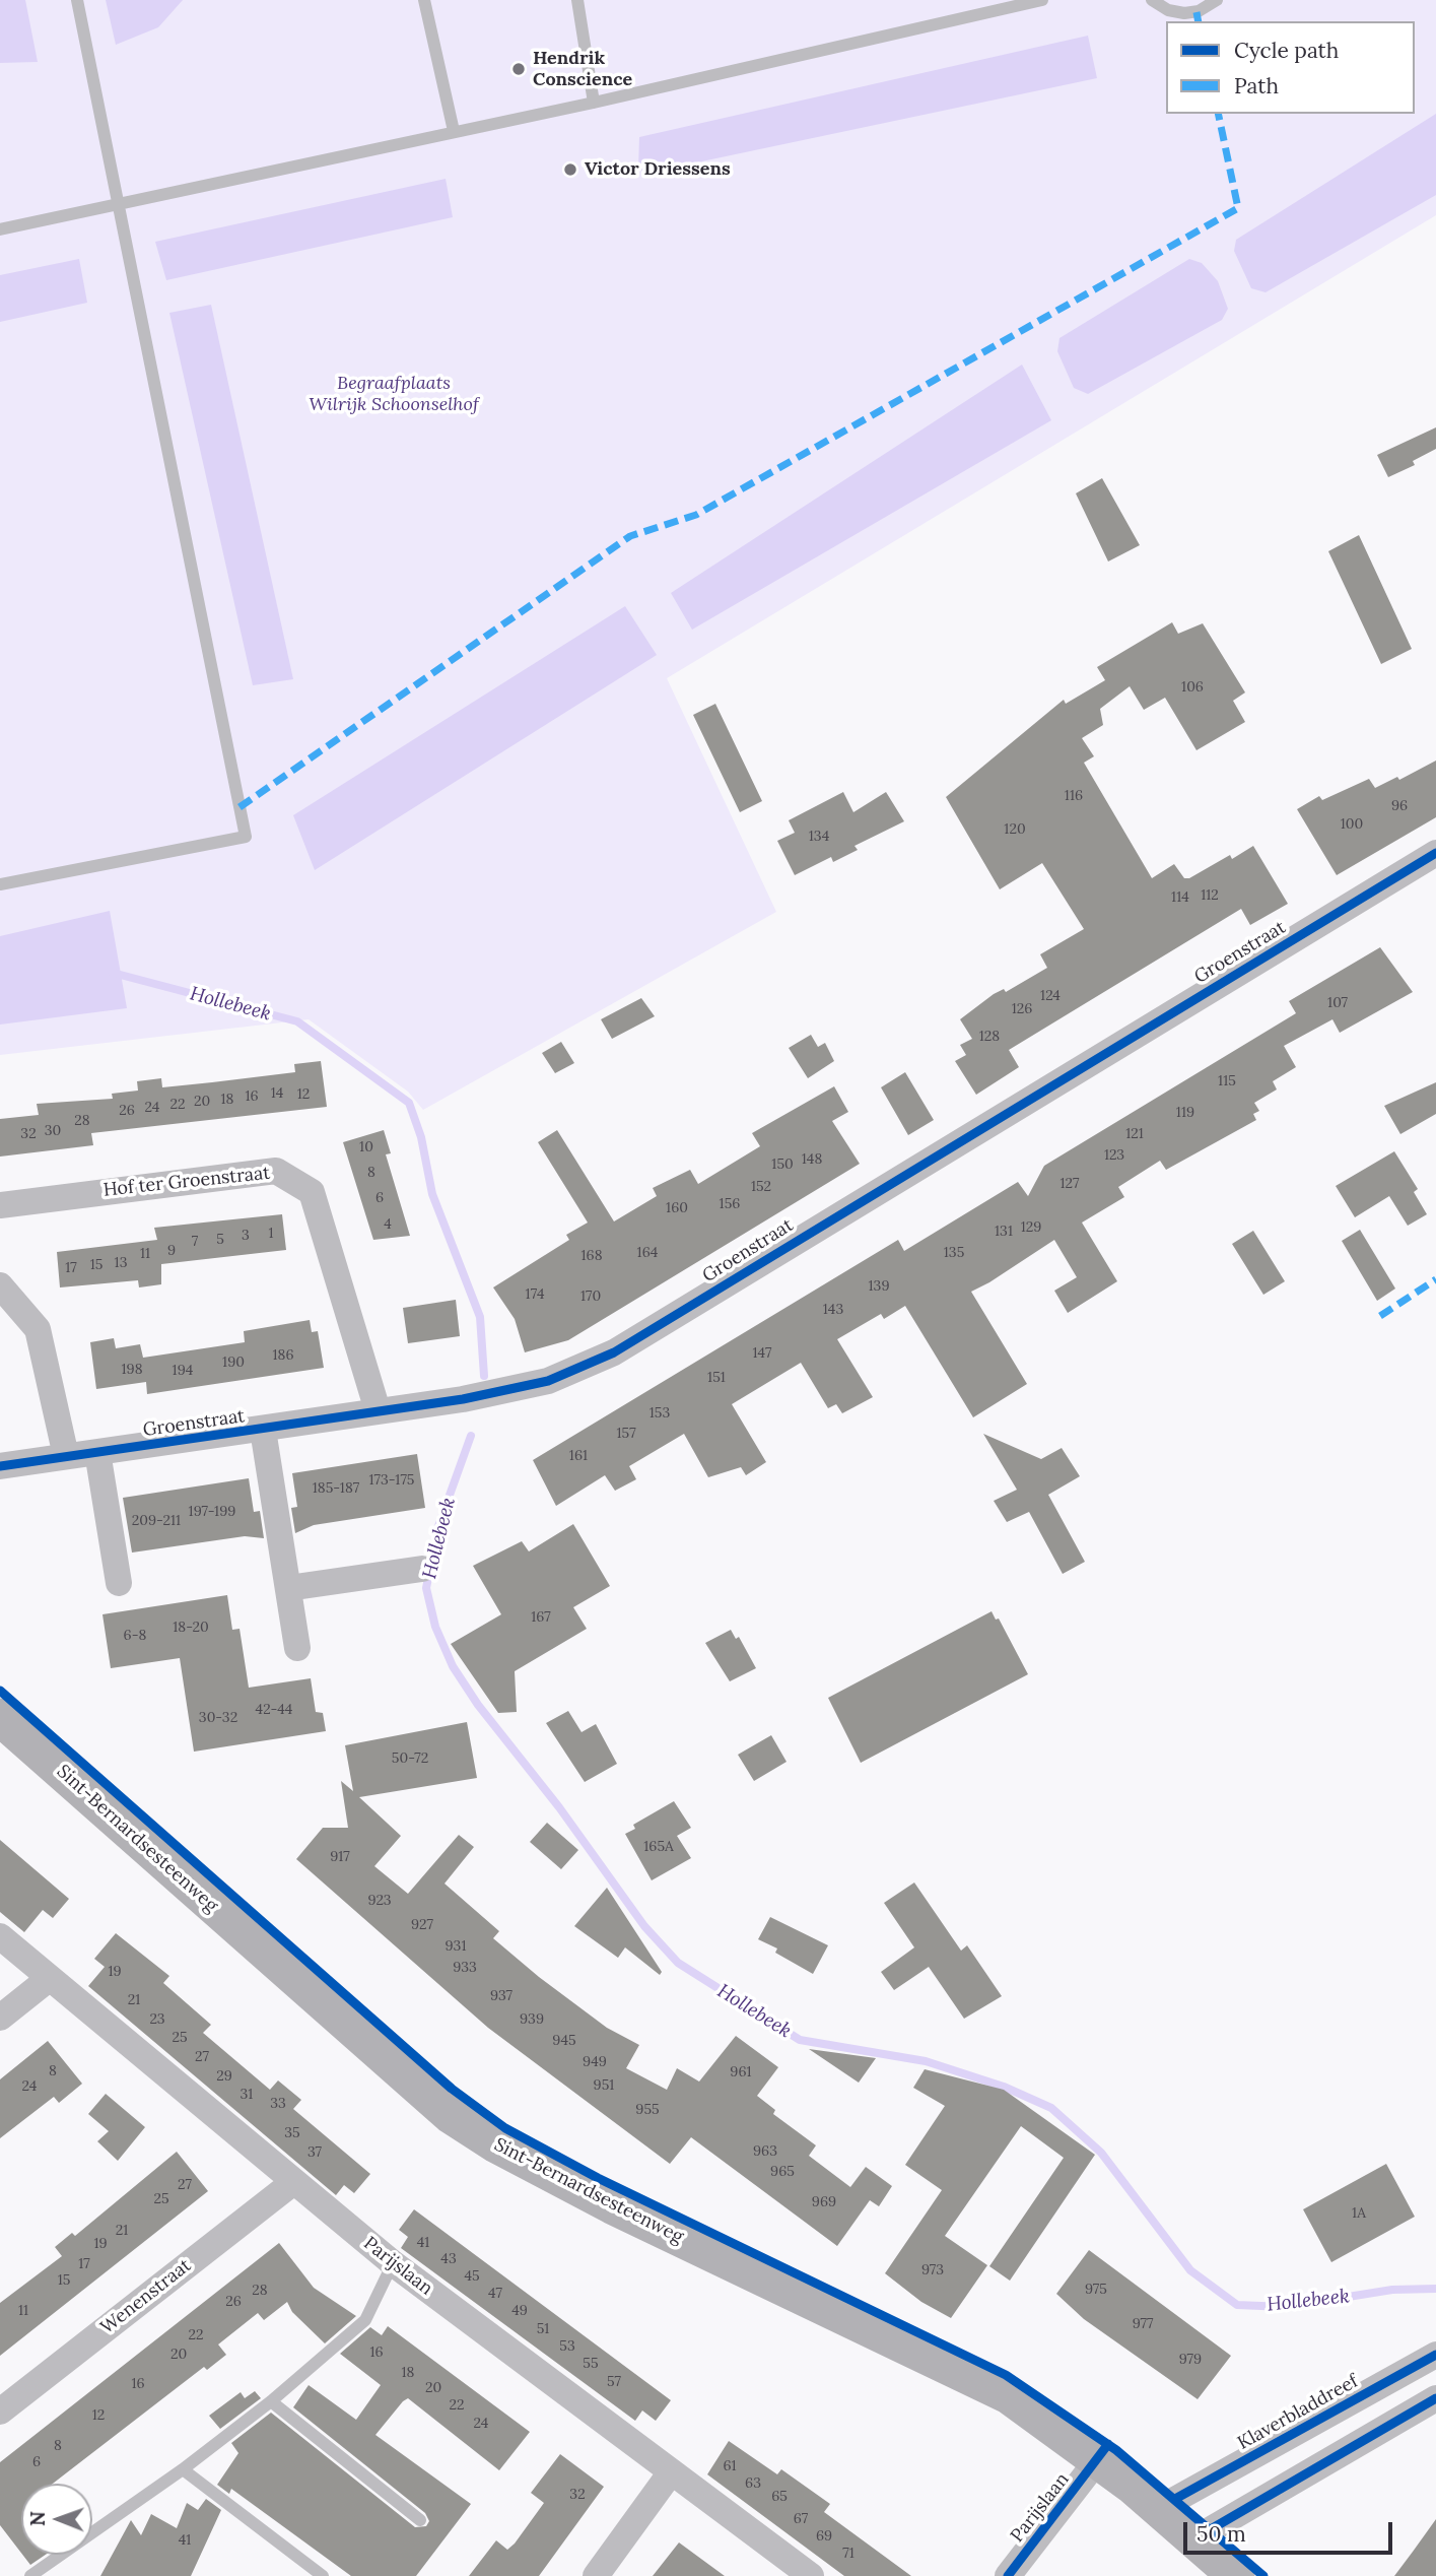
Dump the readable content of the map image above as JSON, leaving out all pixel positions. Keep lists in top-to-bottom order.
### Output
{
  "streets": {
    "main road": ["Sint-Bernardsesteenweg"],
    "street": [
      "Groenstraat",
      "Hof ter Groenstraat",
      "Parijslaan",
      "Wenenstraat",
      "Klaverbladdreef"
    ]
  },
  "crossings": [
    ["Groenstraat", "Hof ter Groenstraat"],
    ["Sint-Bernardsesteenweg", "Parijslaan"],
    ["Sint-Bernardsesteenweg", "Klaverbladdreef"],
    ["Parijslaan", "Wenenstraat"]
  ],
  "water": ["Hollebeek"],
  "parks": ["Begraafplaats Wilrijk Schoonselhof"],
  "places": ["Hendrik Conscience", "Victor Driessens"],
  "house_numbers": [
    "106",
    "116",
    "96",
    "100",
    "120",
    "134",
    "112",
    "114",
    "124",
    "107",
    "126",
    "128",
    "115",
    "14",
    "12",
    "16",
    "18",
    "20",
    "22",
    "24",
    "26",
    "119",
    "28",
    "30",
    "32",
    "121",
    "10",
    "123",
    "148",
    "150",
    "8",
    "127",
    "152",
    "6",
    "156",
    "160",
    "4",
    "129",
    "131",
    "1",
    "3",
    "5",
    "7",
    "9",
    "164",
    "135",
    "11",
    "168",
    "13",
    "15",
    "17",
    "139",
    "174",
    "170",
    "143",
    "147",
    "186",
    "190",
    "198",
    "194",
    "151",
    "153",
    "157",
    "161",
    "173-175",
    "185-187",
    "197-199",
    "209-211",
    "167",
    "18-20",
    "6-8",
    "42-44",
    "30-32",
    "50-72",
    "165A",
    "917",
    "923",
    "927",
    "931",
    "933",
    "19",
    "937",
    "21",
    "23",
    "939",
    "25",
    "945",
    "27",
    "949",
    "8",
    "961",
    "29",
    "951",
    "24",
    "31",
    "33",
    "955",
    "35",
    "963",
    "37",
    "965",
    "27",
    "25",
    "969",
    "1A",
    "21",
    "41",
    "19",
    "43",
    "17",
    "973",
    "45",
    "15",
    "975",
    "28",
    "47",
    "26",
    "11",
    "49",
    "977",
    "51",
    "22",
    "53",
    "16",
    "20",
    "979",
    "55",
    "18",
    "57",
    "16",
    "20",
    "22",
    "12",
    "24",
    "8",
    "6",
    "61",
    "63",
    "32",
    "65",
    "67",
    "69",
    "41",
    "71"
  ],
  "legend": ["Cycle path", "Path"],
  "scale_bar": "50 m",
  "north": "left"
}
